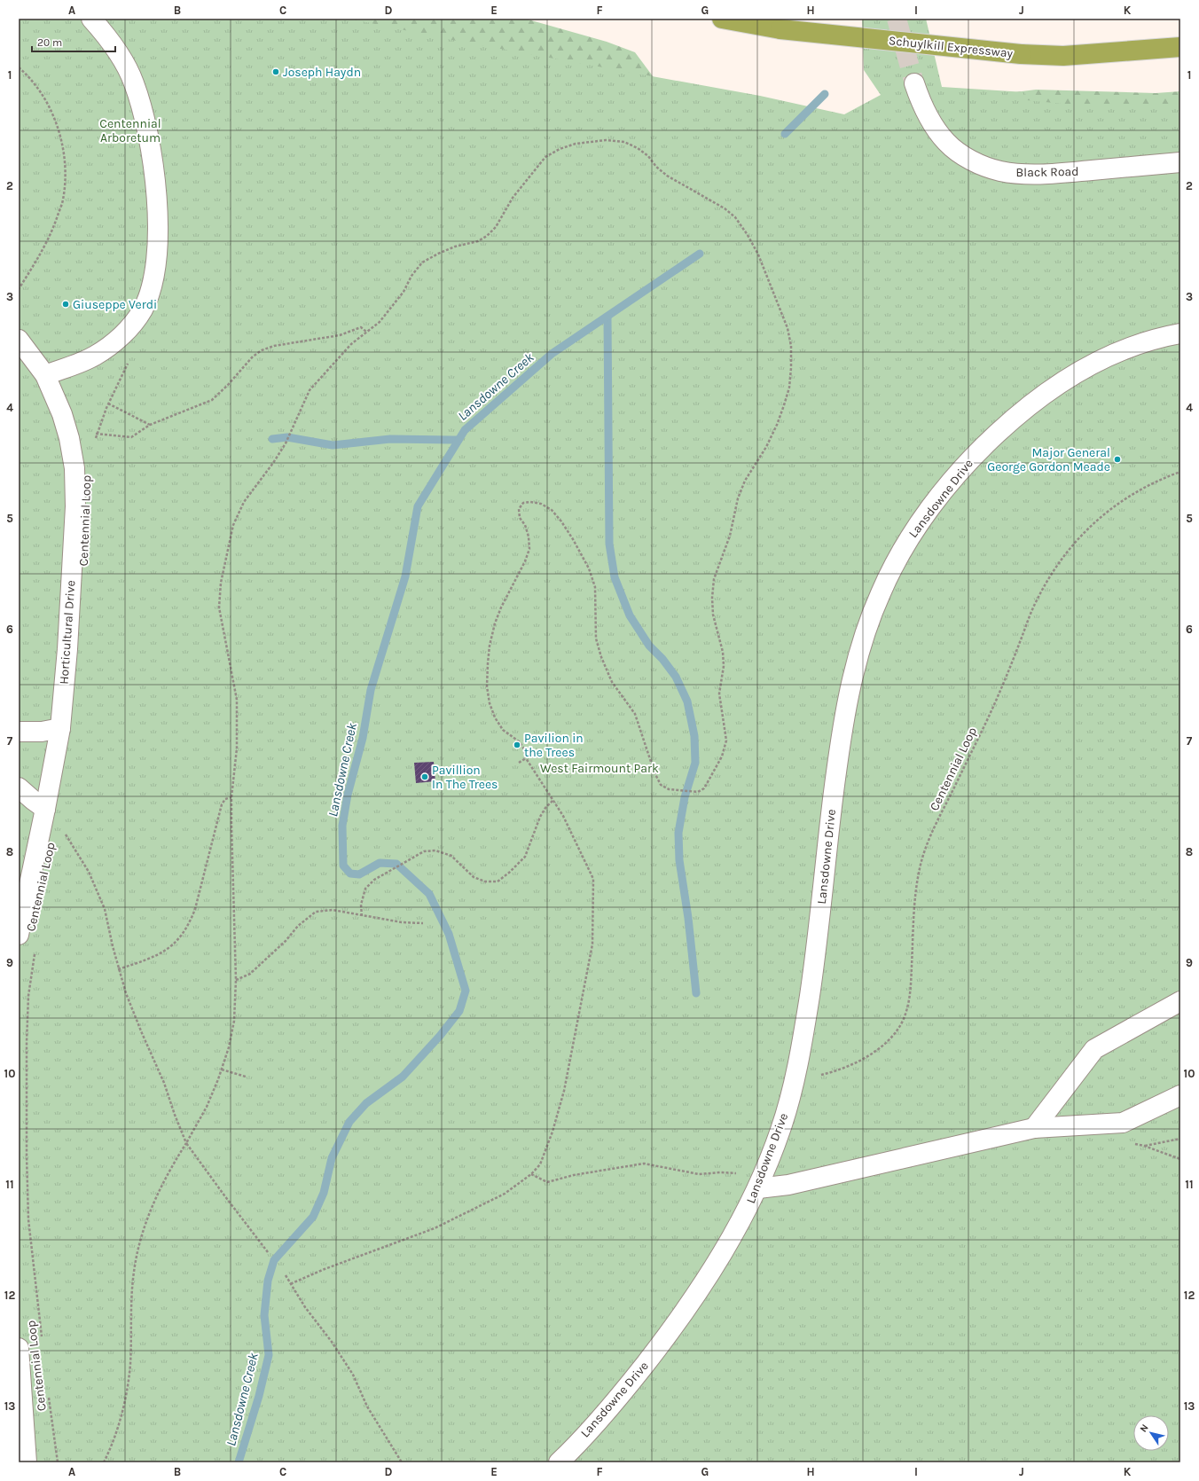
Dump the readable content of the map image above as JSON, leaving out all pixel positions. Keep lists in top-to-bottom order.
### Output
{
  "streets": {
    "highway": ["Schuylkill Expressway"],
    "street": ["Black Road", "Lansdowne Drive", "Horticultural Drive"],
    "path": ["Centennial Loop"]
  },
  "crossings": [
    ["Lansdowne Drive", "Centennial Loop"]
  ],
  "water": ["Lansdowne Creek"],
  "parks": ["Centennial Arboretum", "West Fairmount Park"],
  "places": [
    "Joseph Haydn",
    "Giuseppe Verdi",
    "Major General George Gordon Meade",
    "Pavilion in the Trees",
    "Pavillion In The Trees"
  ],
  "scale_bar": "20 m",
  "north": "top left",
  "grid": {
    "columns": [
      "A",
      "B",
      "C",
      "D",
      "E",
      "F",
      "G",
      "H",
      "I",
      "J",
      "K"
    ],
    "rows": [
      "1",
      "2",
      "3",
      "4",
      "5",
      "6",
      "7",
      "8",
      "9",
      "10",
      "11",
      "12",
      "13"
    ]
  }
}
